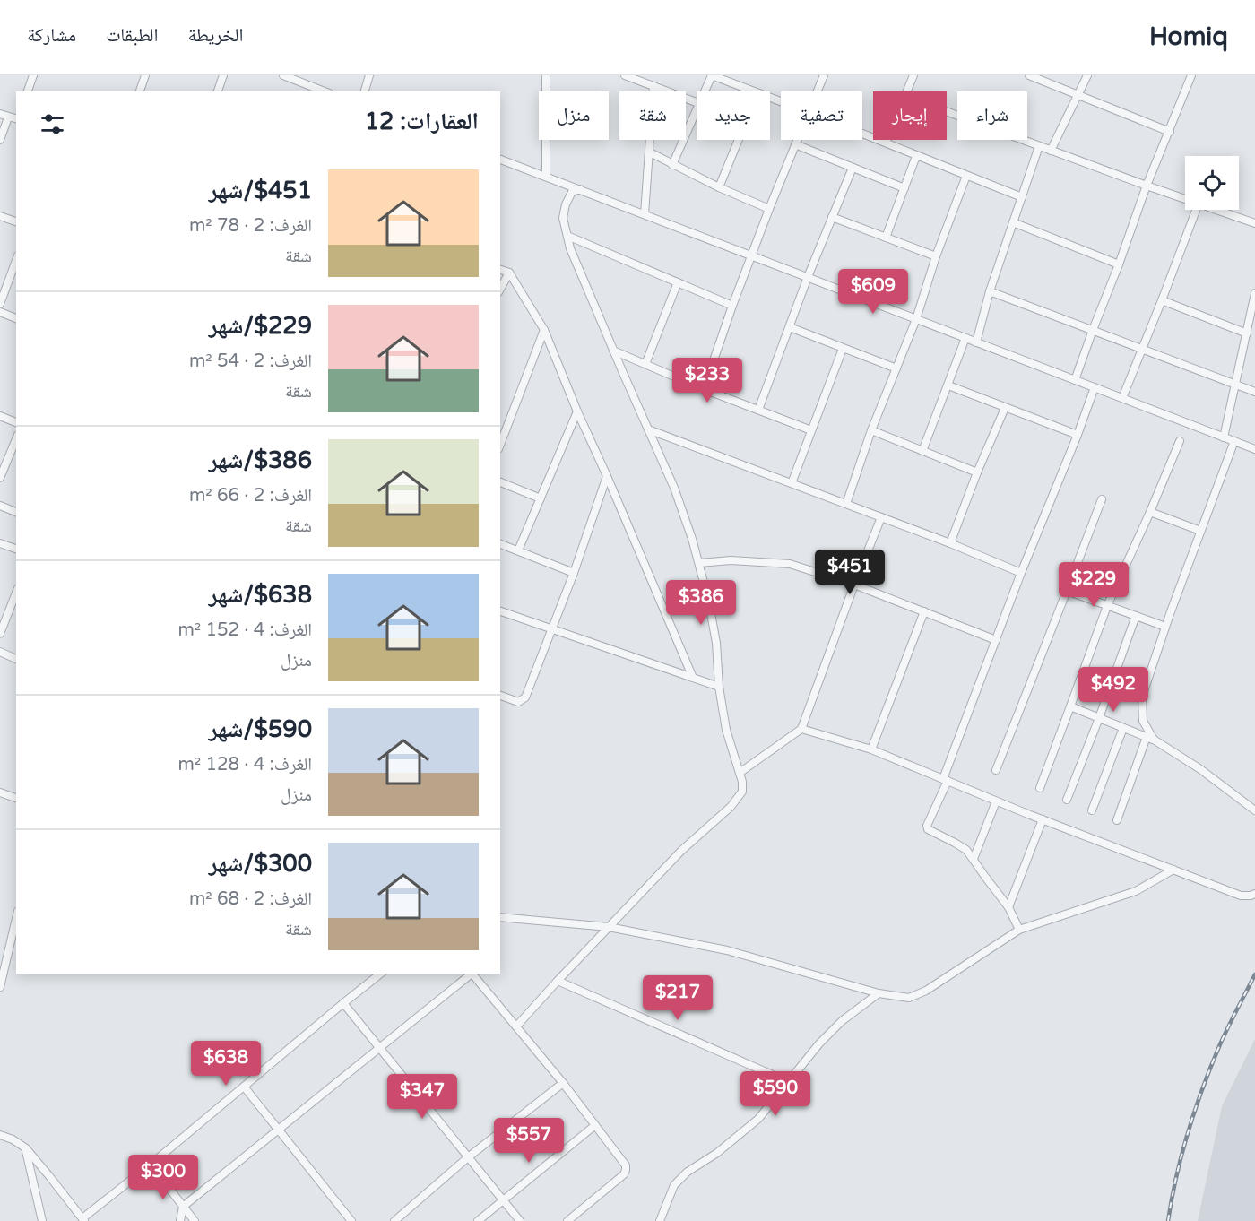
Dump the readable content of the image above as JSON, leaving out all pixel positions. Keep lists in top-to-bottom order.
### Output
{
  "page": {
    "header": "Homiq",
    "nav": ["الخريطة", "الطبقات", "مشاركة"],
    "chip": [
      "شراء",
      "إيجار",
      "تصفية",
      "جديد",
      "شقة",
      "منزل"
    ],
    "heading": "العقارات: 12",
    "list": [
      {
        "name": "$451/شهر",
        "note": "الغرف: 2 · 78 m² · شقة"
      },
      {
        "name": "$229/شهر",
        "note": "الغرف: 2 · 54 m² · شقة"
      },
      {
        "name": "$386/شهر",
        "note": "الغرف: 2 · 66 m² · شقة"
      },
      {
        "name": "$638/شهر",
        "note": "الغرف: 4 · 152 m² · منزل"
      },
      {
        "name": "$590/شهر",
        "note": "الغرف: 4 · 128 m² · منزل"
      },
      {
        "name": "$300/شهر",
        "note": "الغرف: 2 · 68 m² · شقة"
      }
    ],
    "price": [
      "$609",
      "$233",
      "$451",
      "$229",
      "$386",
      "$492",
      "$217",
      "$638",
      "$590",
      "$347",
      "$557",
      "$300"
    ]
  }
}
